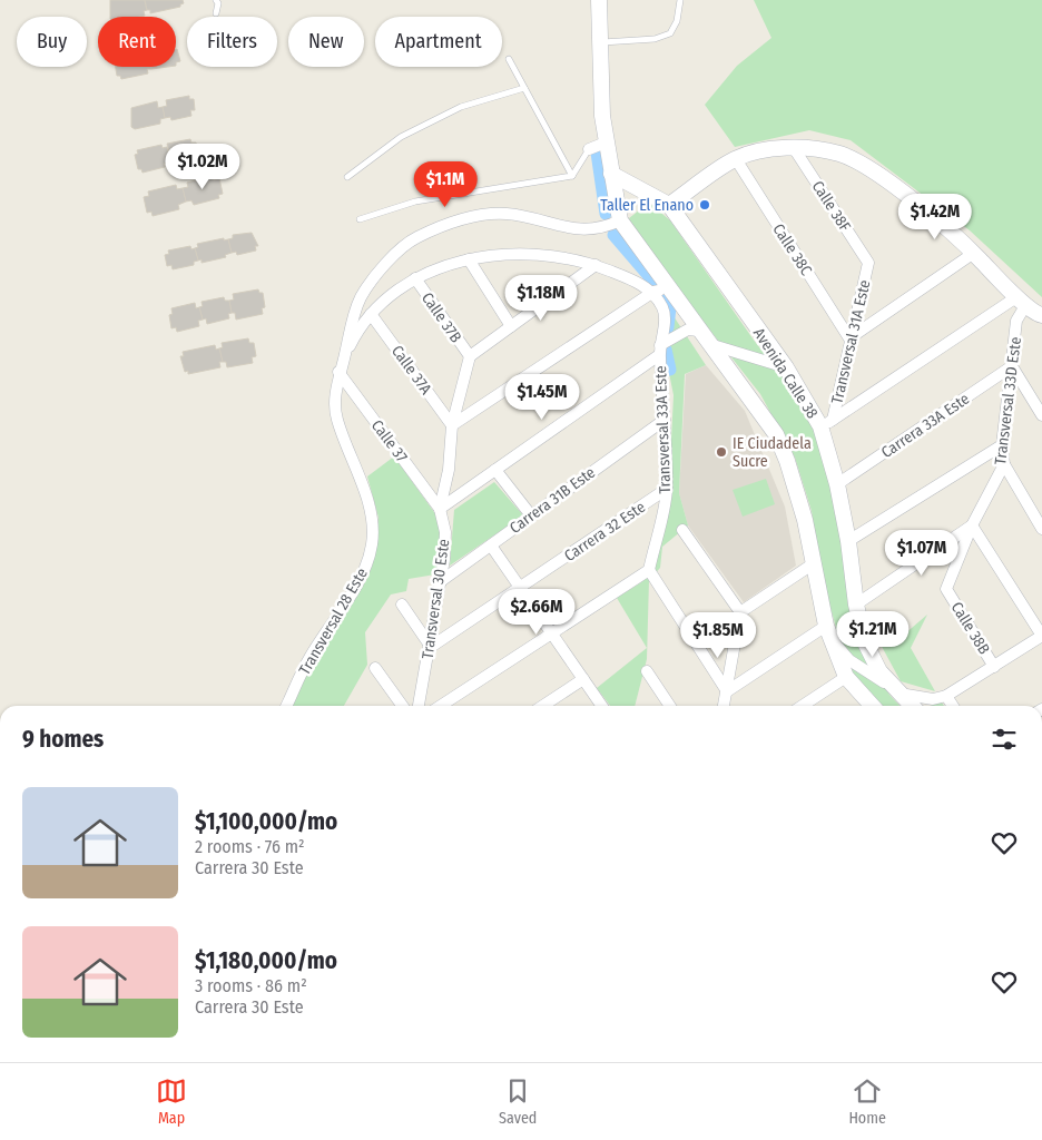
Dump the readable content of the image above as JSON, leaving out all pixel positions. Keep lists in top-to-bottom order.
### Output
{
  "streets": {
    "street": [
      "Calle 38F",
      "Calle 38C",
      "Calle 37B",
      "Transversal 31A Este",
      "Calle 37A",
      "Avenida Calle 38",
      "Transversal 33D Este",
      "Carrera 33A Este",
      "Transversal 33A Este",
      "Calle 37",
      "Carrera 31B Este",
      "Carrera 32 Este",
      "Transversal 30 Este",
      "Transversal 28 Este",
      "Calle 38B"
    ]
  },
  "crossings": [
    ["Calle 38F", "Transversal 31A Este"],
    ["Calle 38C", "Transversal 31A Este"],
    ["Calle 37B", "Transversal 30 Este"],
    ["Transversal 31A Este", "Avenida Calle 38"],
    ["Calle 37A", "Transversal 30 Este"],
    ["Avenida Calle 38", "Carrera 33A Este"],
    ["Transversal 33D Este", "Carrera 33A Este"],
    ["Transversal 33D Este", "Calle 38B"],
    ["Transversal 33A Este", "Carrera 31B Este"],
    ["Transversal 33A Este", "Carrera 32 Este"],
    ["Calle 37", "Transversal 30 Este"],
    ["Calle 37", "Transversal 28 Este"],
    ["Carrera 31B Este", "Transversal 30 Este"],
    ["Carrera 32 Este", "Transversal 30 Este"]
  ],
  "places": ["Taller El Enano", "IE Ciudadela Sucre"],
  "page": {
    "chip": [
      "Buy",
      "Rent",
      "Filters",
      "New",
      "Apartment"
    ],
    "price": [
      "$1.02M",
      "$1.1M",
      "$1.42M",
      "$1.18M",
      "$1.45M",
      "$1.07M",
      "$2.66M",
      "$1.21M",
      "$1.85M"
    ],
    "heading": "9 homes",
    "list": [
      {
        "name": "$1,100,000/mo",
        "note": "2 rooms · 76 m² · Carrera 30 Este"
      },
      {
        "name": "$1,180,000/mo",
        "note": "3 rooms · 86 m² · Carrera 30 Este"
      }
    ],
    "tabs": ["Map", "Saved", "Home"]
  }
}
